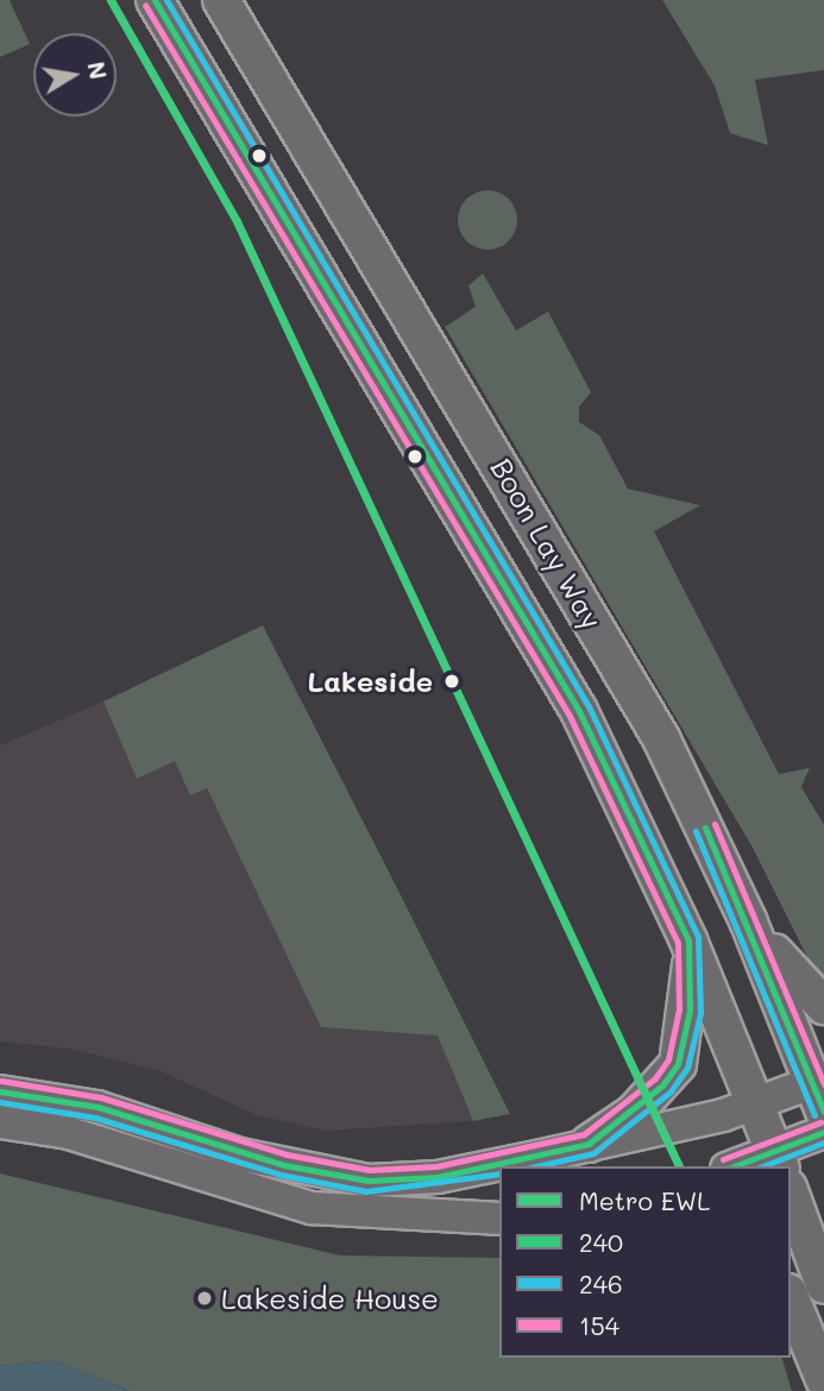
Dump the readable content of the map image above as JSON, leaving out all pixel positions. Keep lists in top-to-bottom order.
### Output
{
  "streets": {
    "main road": ["Boon Lay Way"]
  },
  "places": ["Lakeside", "Lakeside House"],
  "lines": [
    "metro line EWL",
    "transit line 240",
    "transit line 246",
    "transit line 154"
  ],
  "legend": [
    "Metro EWL",
    "240",
    "246",
    "154"
  ],
  "north": "right"
}
